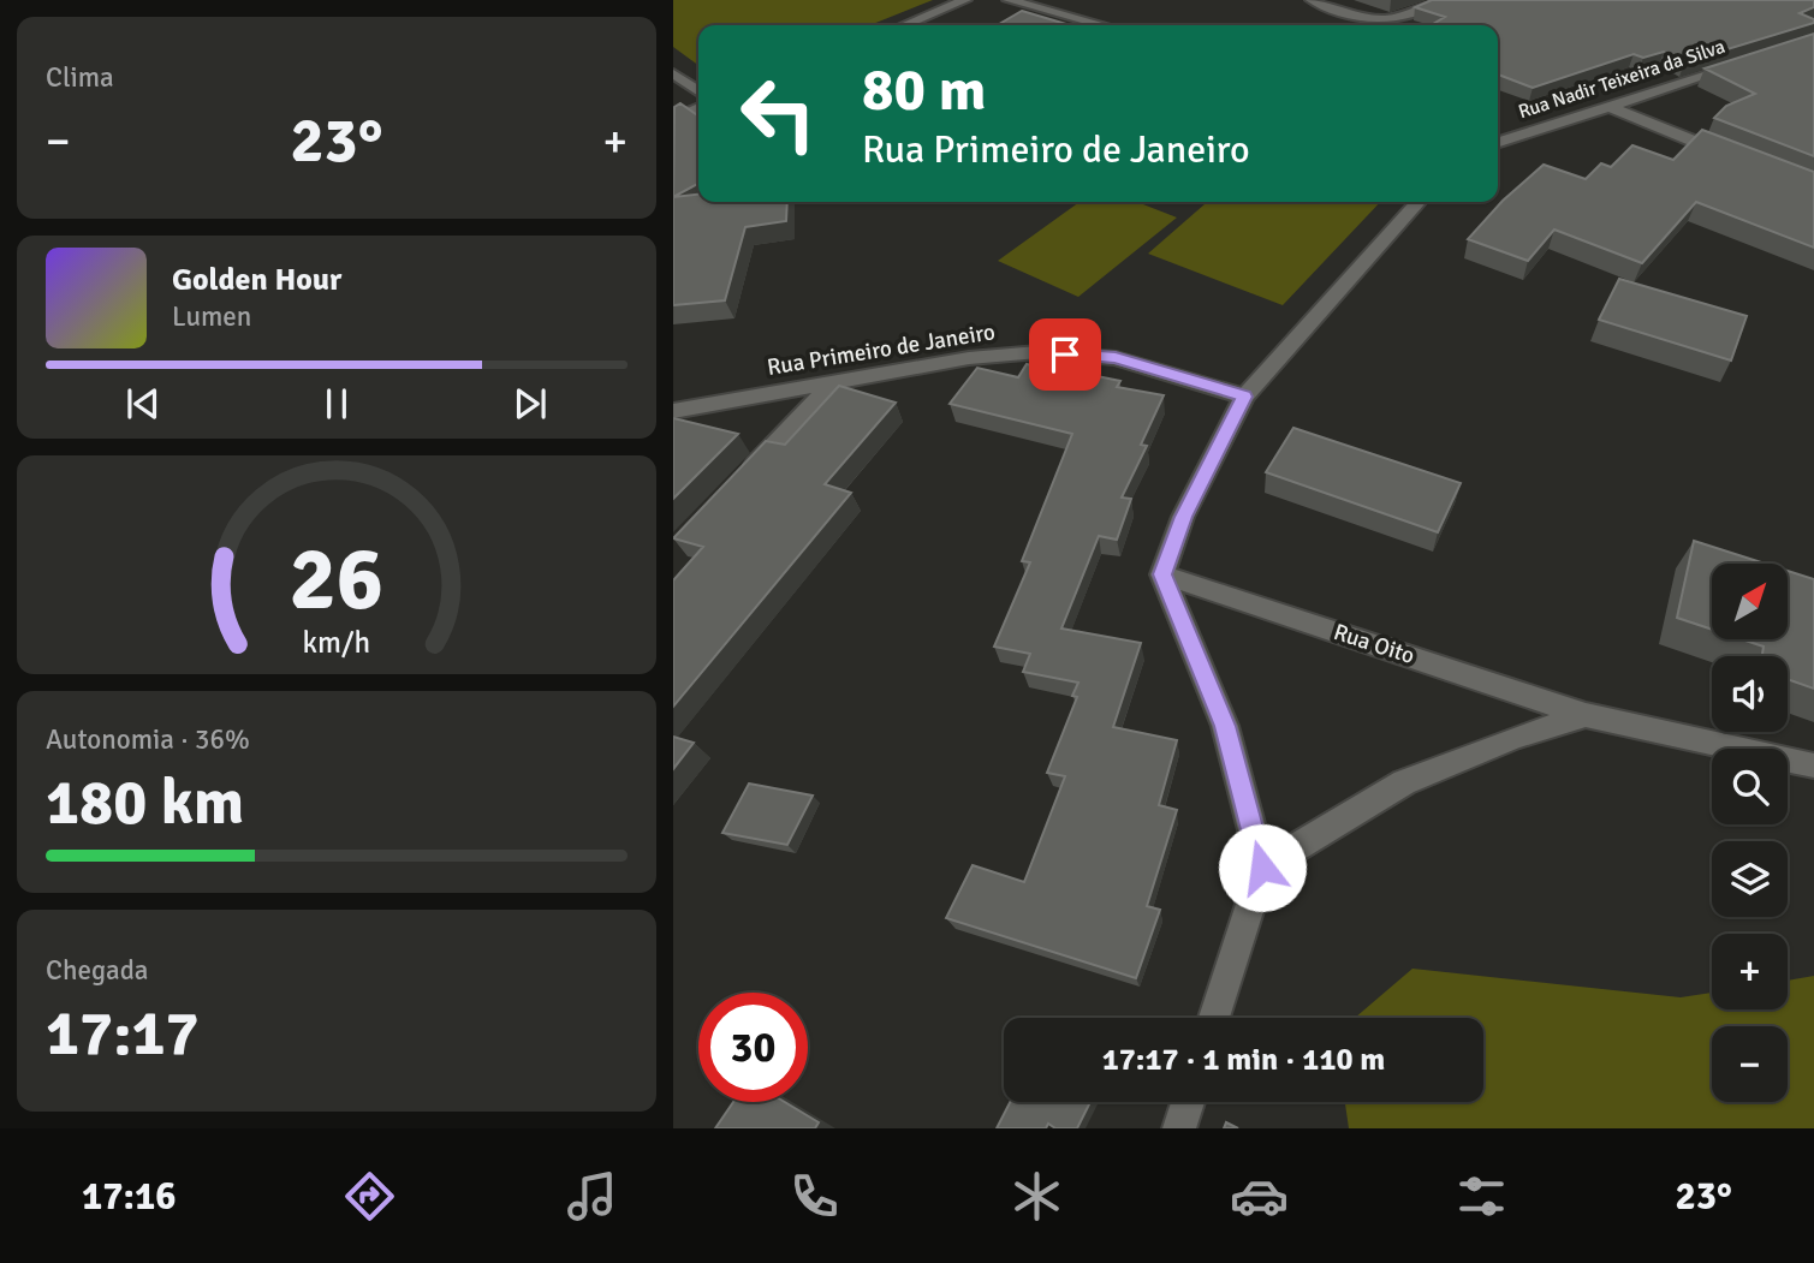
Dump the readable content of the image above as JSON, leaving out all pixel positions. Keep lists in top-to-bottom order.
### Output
{
  "streets": {
    "street": ["Rua Nadir Teixeira da Silva", "Rua Primeiro de Janeiro", "Rua Oito"]
  },
  "north": "top right",
  "page": {
    "tile": [
      "Clima",
      ["Autonomia · 36%", "180 km"],
      ["Chegada", "17:17"]
    ],
    "turn": ["80 m", "Rua Primeiro de Janeiro"],
    "heat": ["−", "23°", "+"],
    "song": ["Golden Hour", "Lumen"],
    "map_buttons": ["+", "−"],
    "limit": "30",
    "trip": "17:17 · 1 min · 110 m",
    "tabs": ["17:16", "23°"],
    "gauge": ["26", "km/h"]
  }
}
